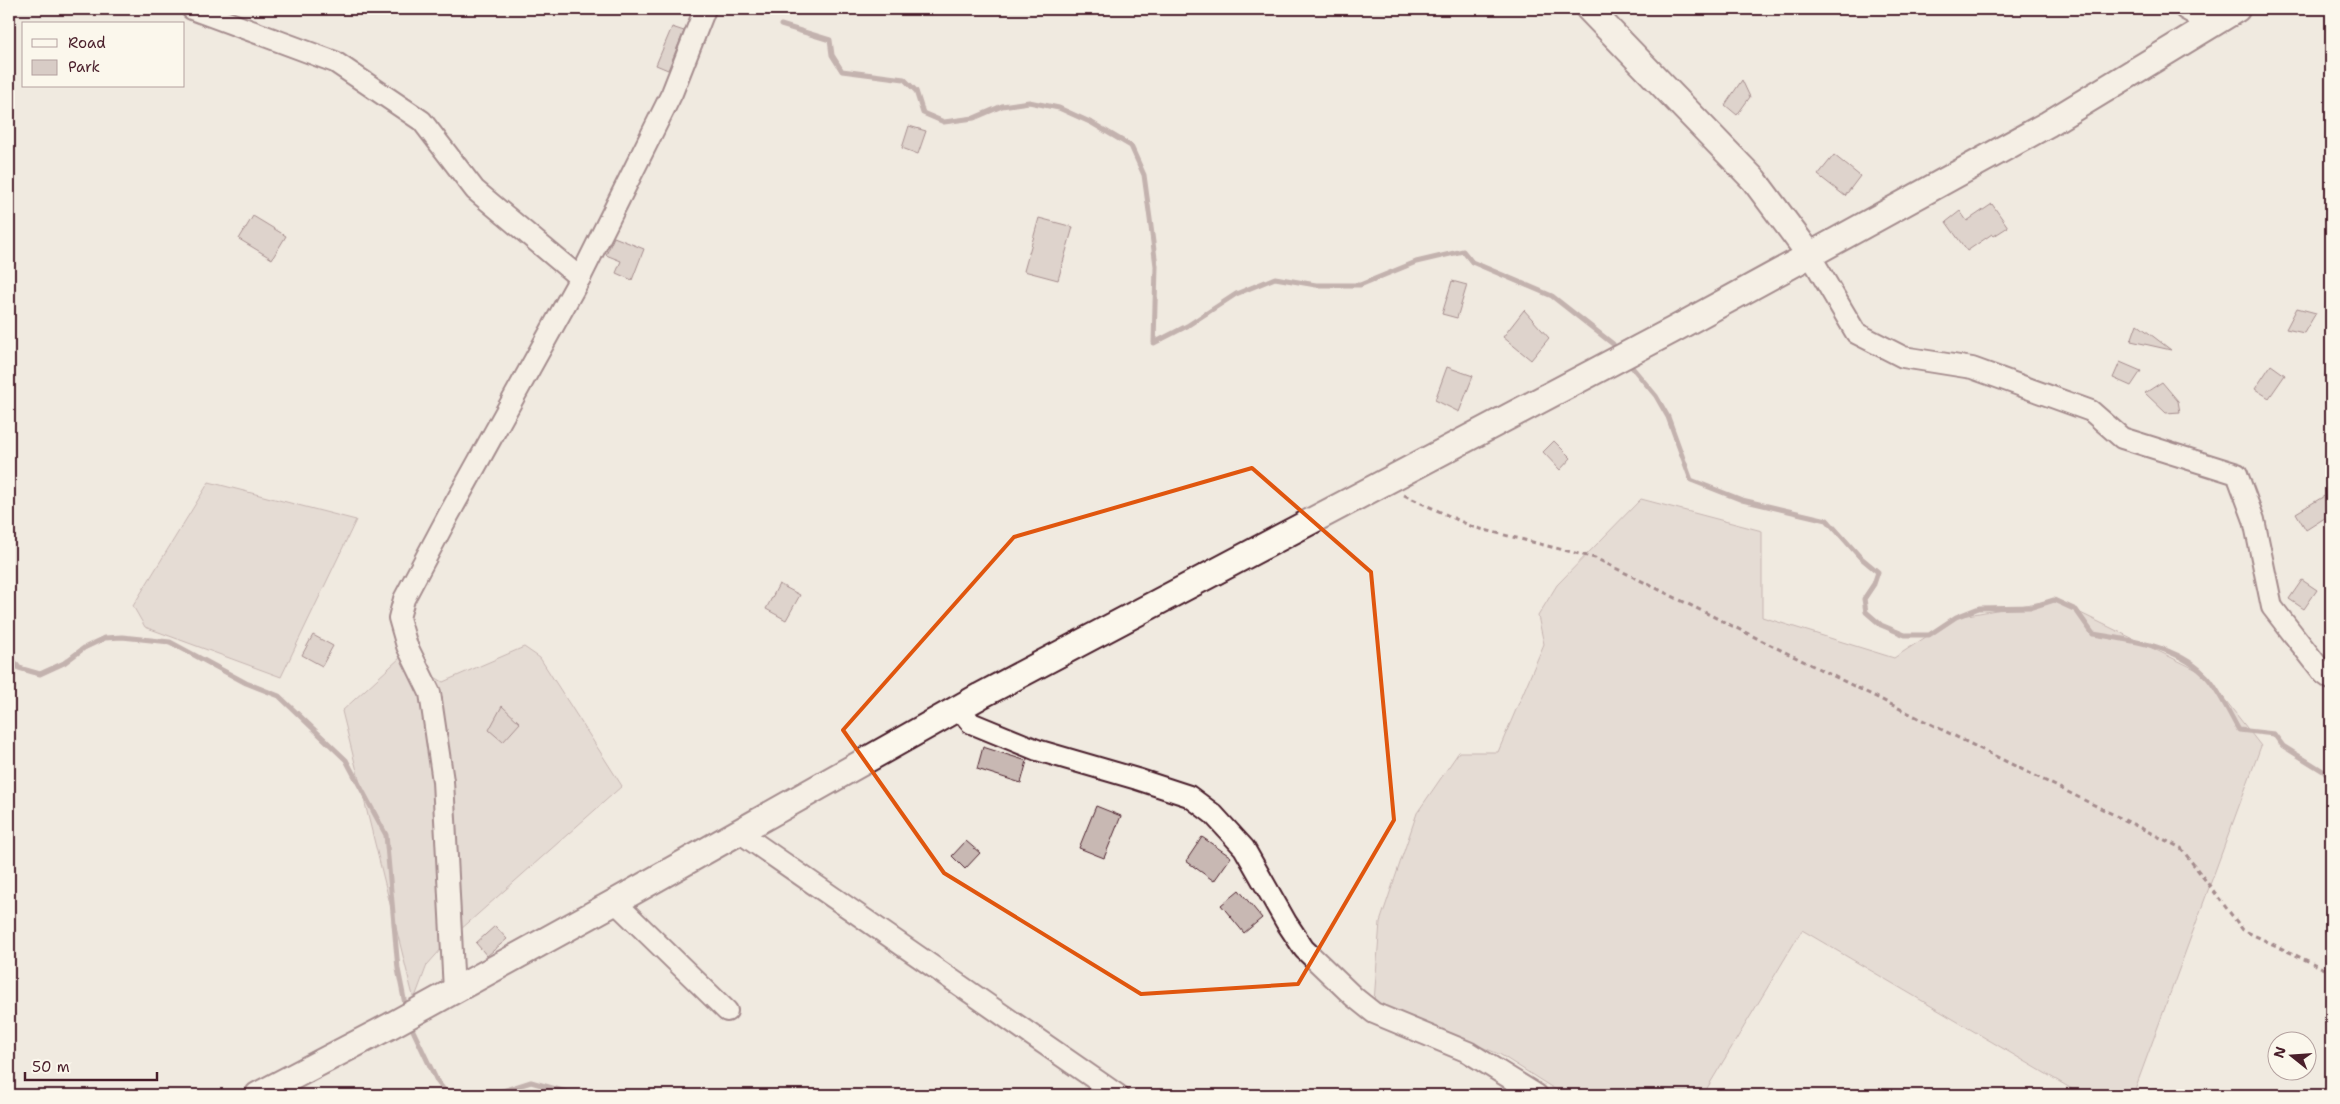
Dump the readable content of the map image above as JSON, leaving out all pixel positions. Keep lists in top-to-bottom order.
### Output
{
  "legend": ["Road", "Park"],
  "scale_bar": "50 m",
  "north": "left"
}
